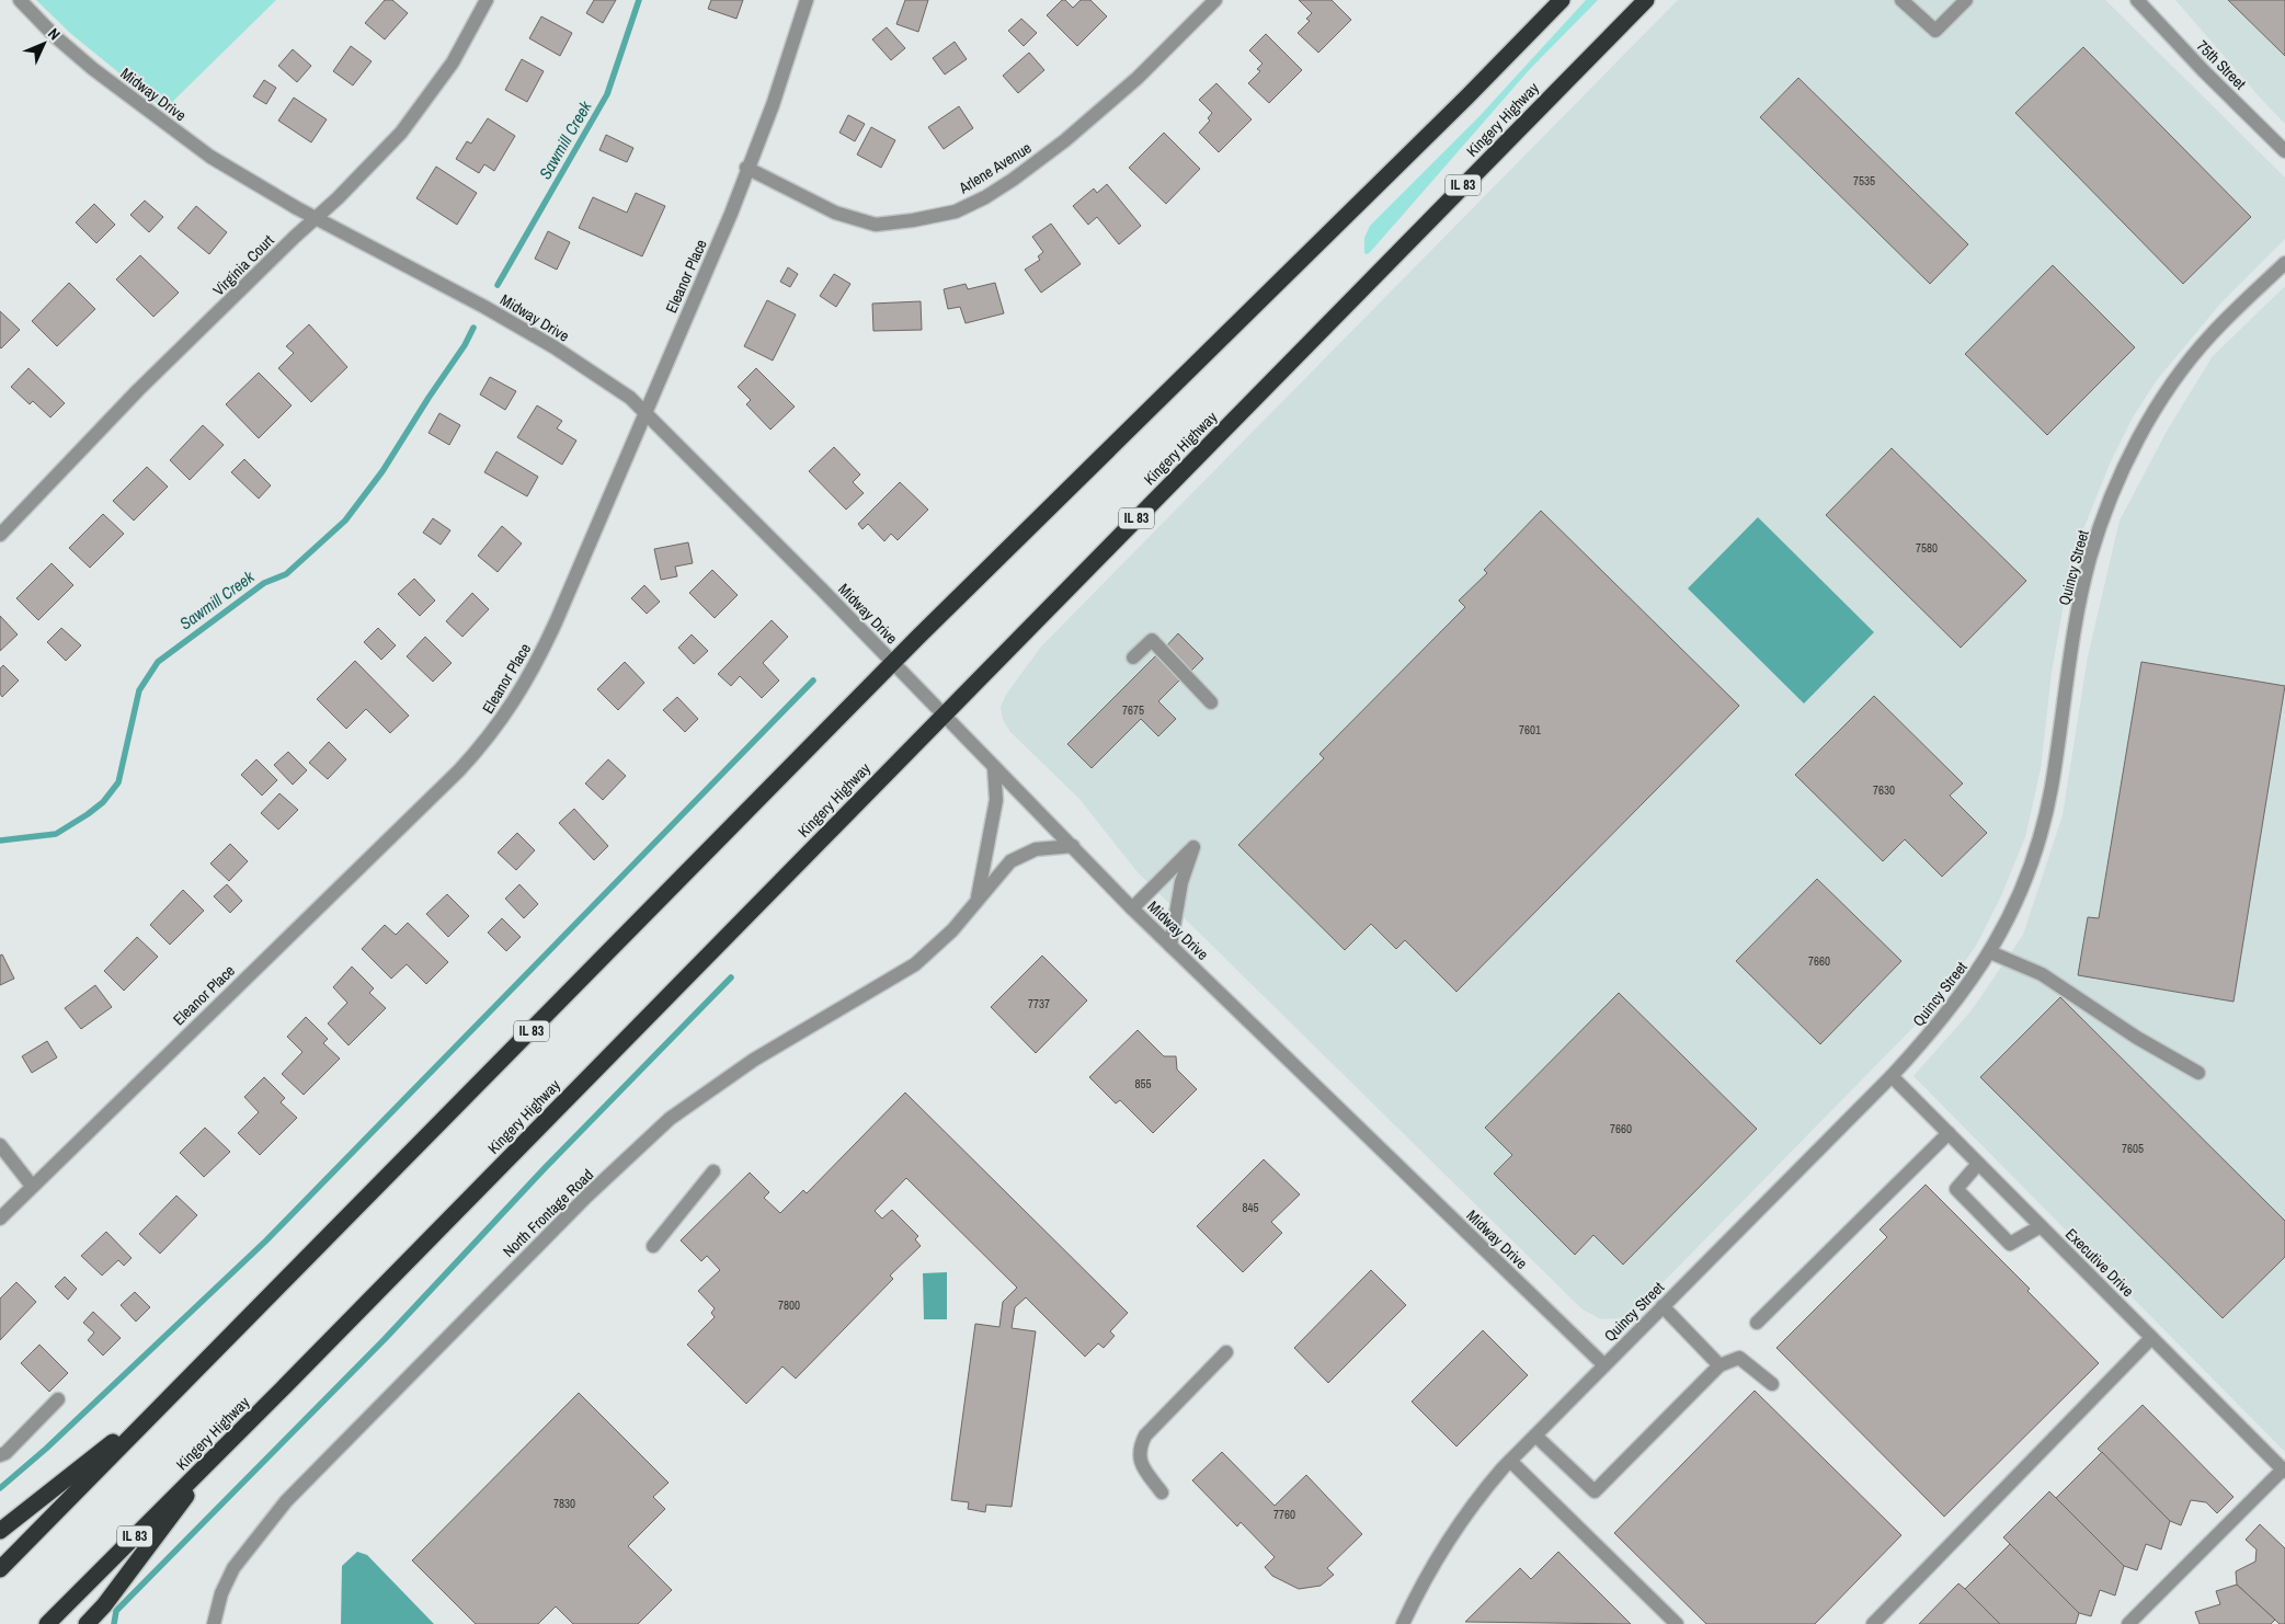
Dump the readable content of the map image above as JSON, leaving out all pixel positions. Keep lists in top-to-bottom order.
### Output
{
  "streets": {
    "highway": ["Kingery Highway", "IL 83"],
    "street": [
      "75th Street",
      "Midway Drive",
      "Arlene Avenue",
      "Virginia Court",
      "Eleanor Place",
      "Quincy Street",
      "North Frontage Road",
      "Executive Drive"
    ]
  },
  "crossings": [
    ["Midway Drive", "Kingery Highway"],
    ["Midway Drive", "IL 83"],
    ["Midway Drive", "Virginia Court"],
    ["Midway Drive", "Eleanor Place"],
    ["Midway Drive", "Quincy Street"],
    ["Midway Drive", "North Frontage Road"],
    ["Arlene Avenue", "Eleanor Place"],
    ["Quincy Street", "Executive Drive"]
  ],
  "water": ["Sawmill Creek"],
  "house_numbers": [
    "7535",
    "7580",
    "7675",
    "7601",
    "7630",
    "7660",
    "7737",
    "855",
    "7660",
    "7605",
    "845",
    "7800",
    "7830",
    "7760"
  ],
  "north": "top right"
}
